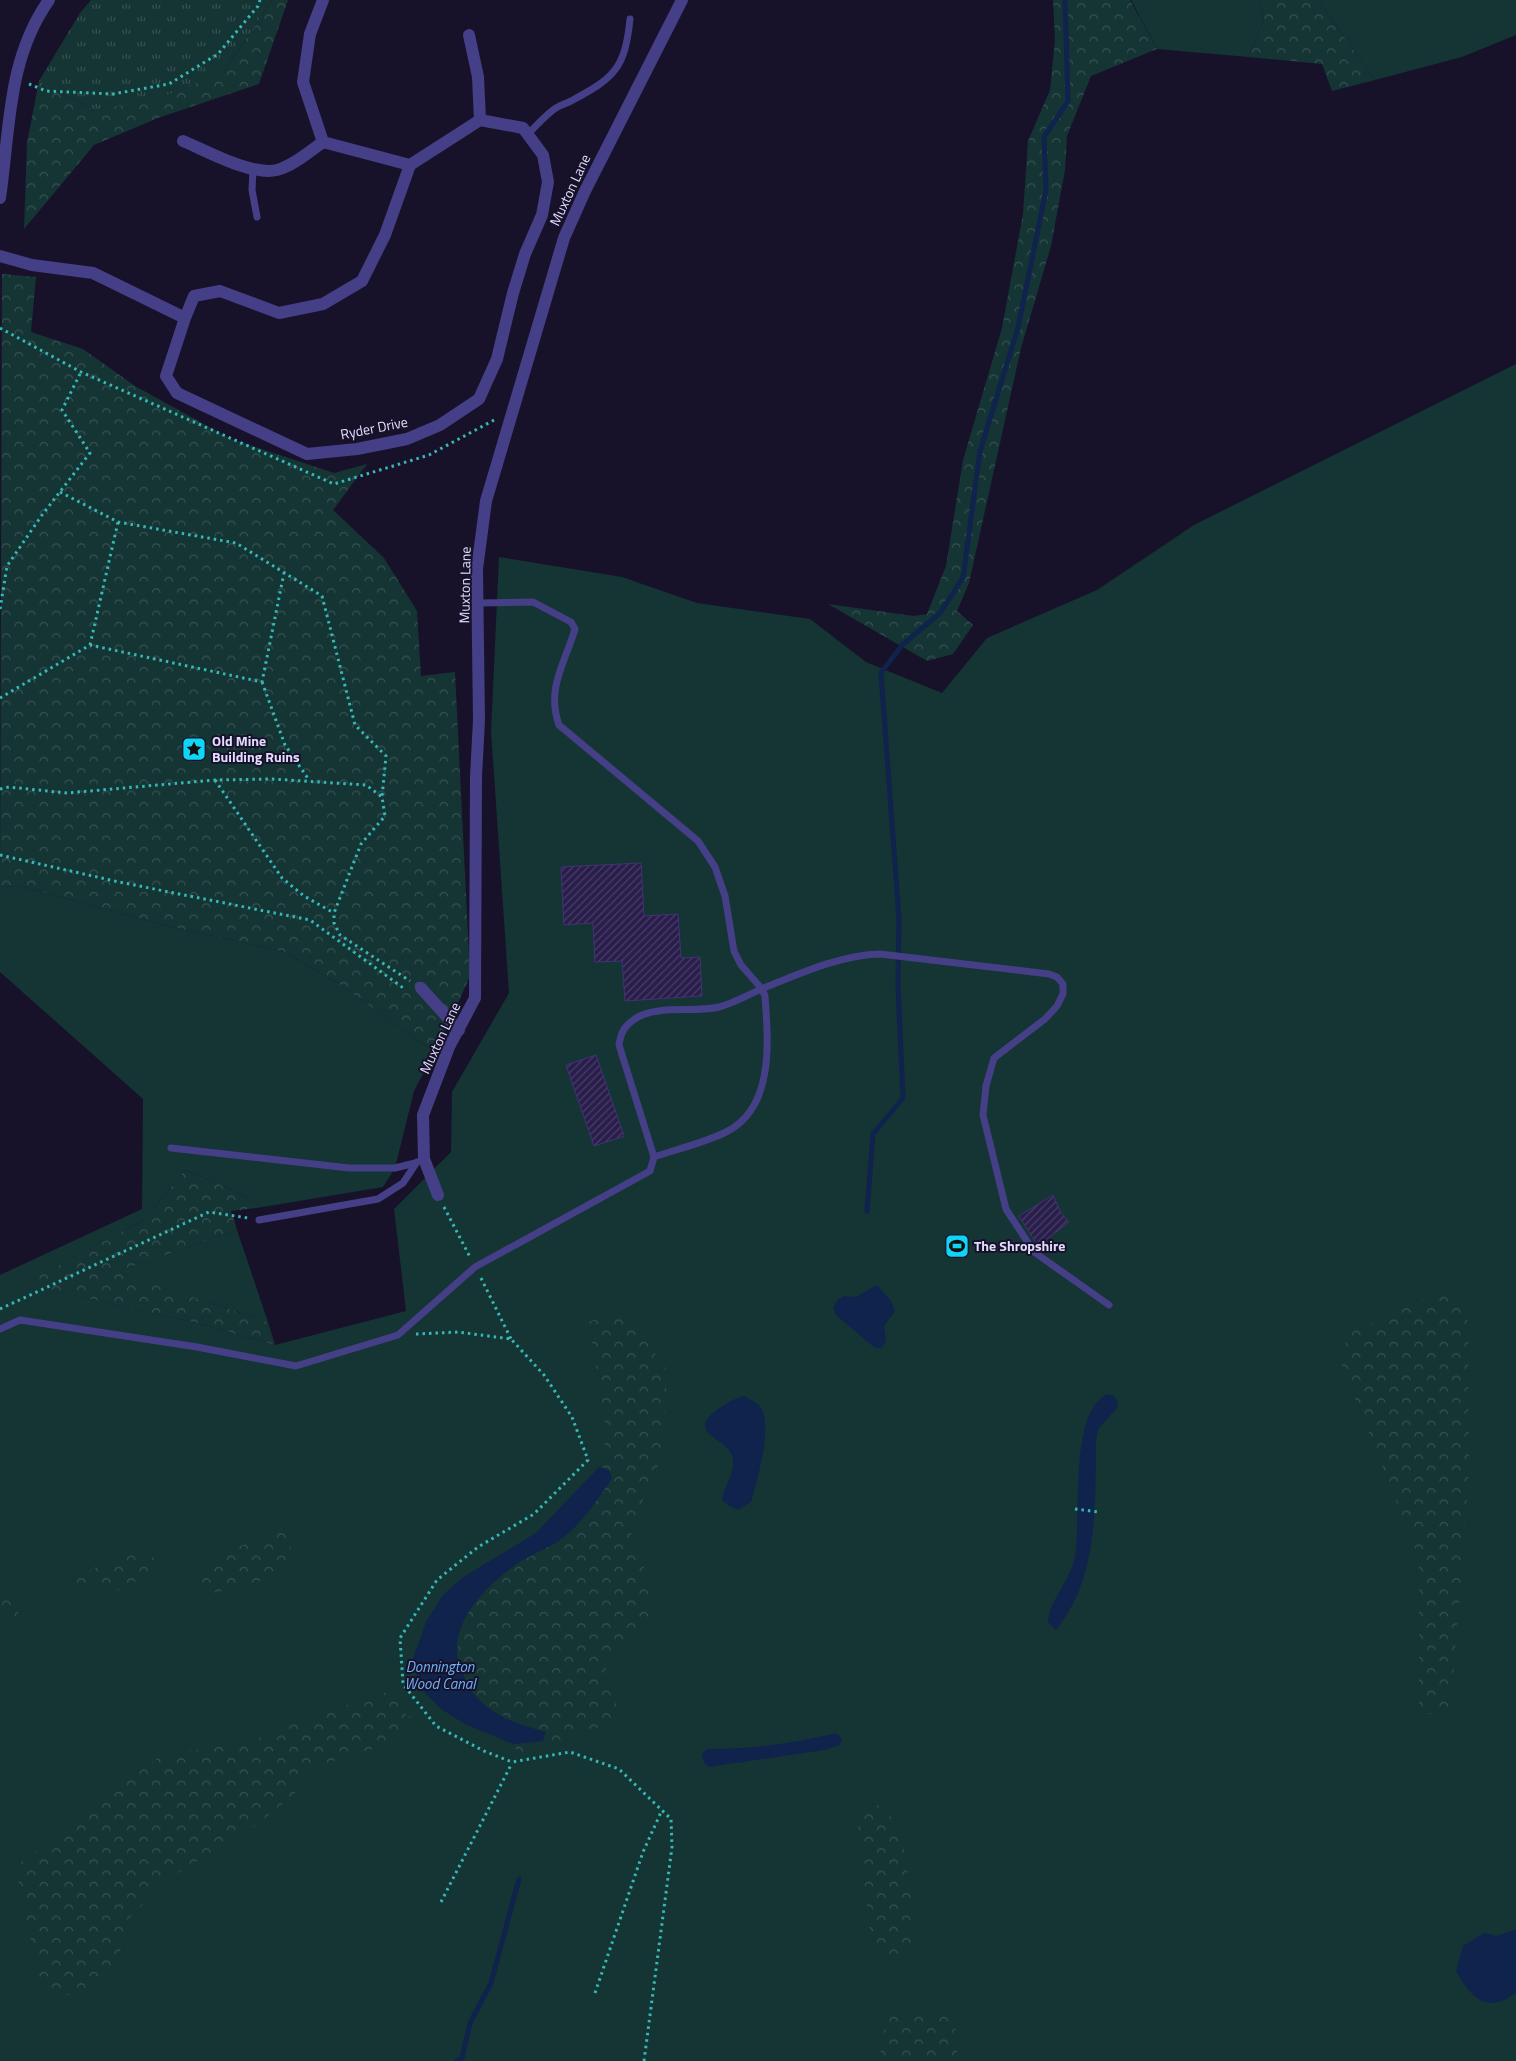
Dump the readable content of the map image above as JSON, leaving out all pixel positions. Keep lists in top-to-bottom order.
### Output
{
  "streets": {
    "street": ["Muxton Lane", "Ryder Drive"]
  },
  "water": ["Donnington Wood Canal"],
  "places": {
    "place": ["Old Mine Building Ruins"],
    "sports": ["The Shropshire"]
  }
}
